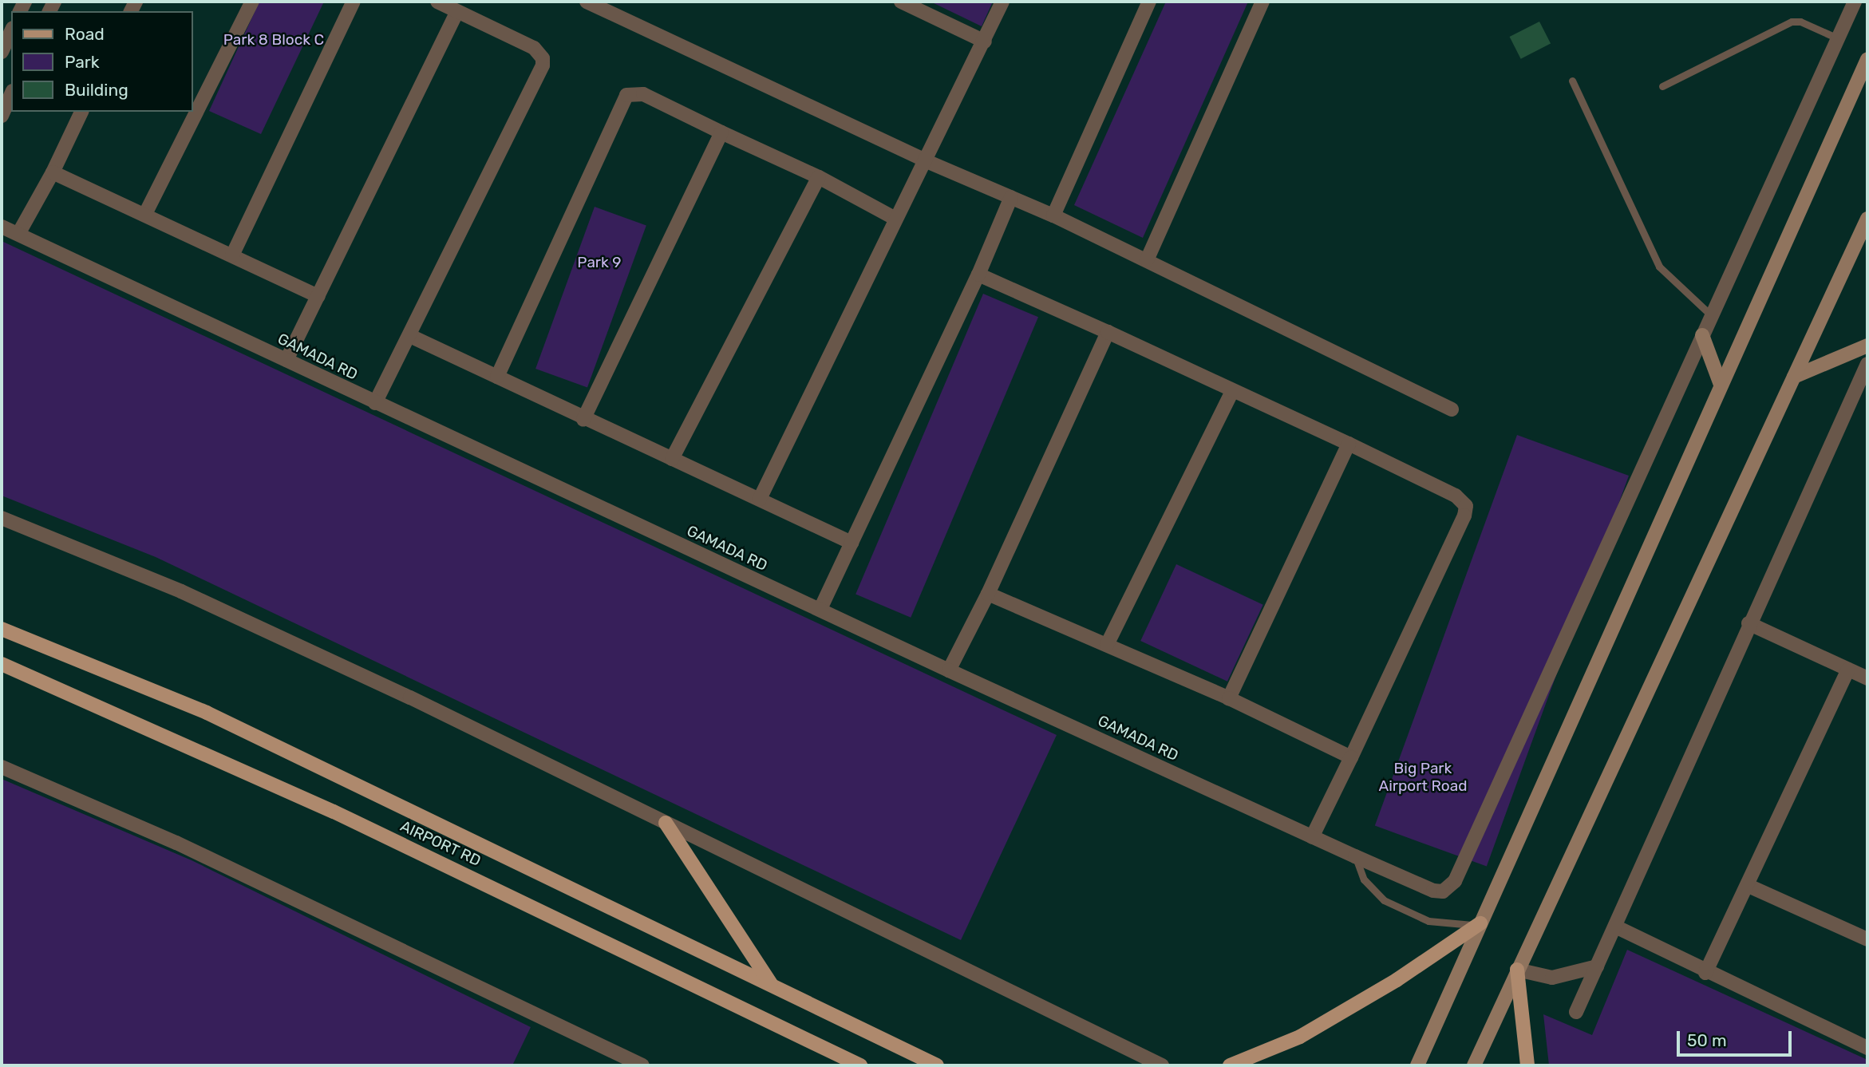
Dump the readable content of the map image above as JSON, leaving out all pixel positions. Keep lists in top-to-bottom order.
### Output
{
  "streets": {
    "main road": ["AIRPORT RD"],
    "street": ["GAMADA RD"]
  },
  "parks": ["Park 8 Block C", "Park 9", "Big Park Airport Road"],
  "legend": ["Road", "Park", "Building"],
  "scale_bar": "50 m"
}
